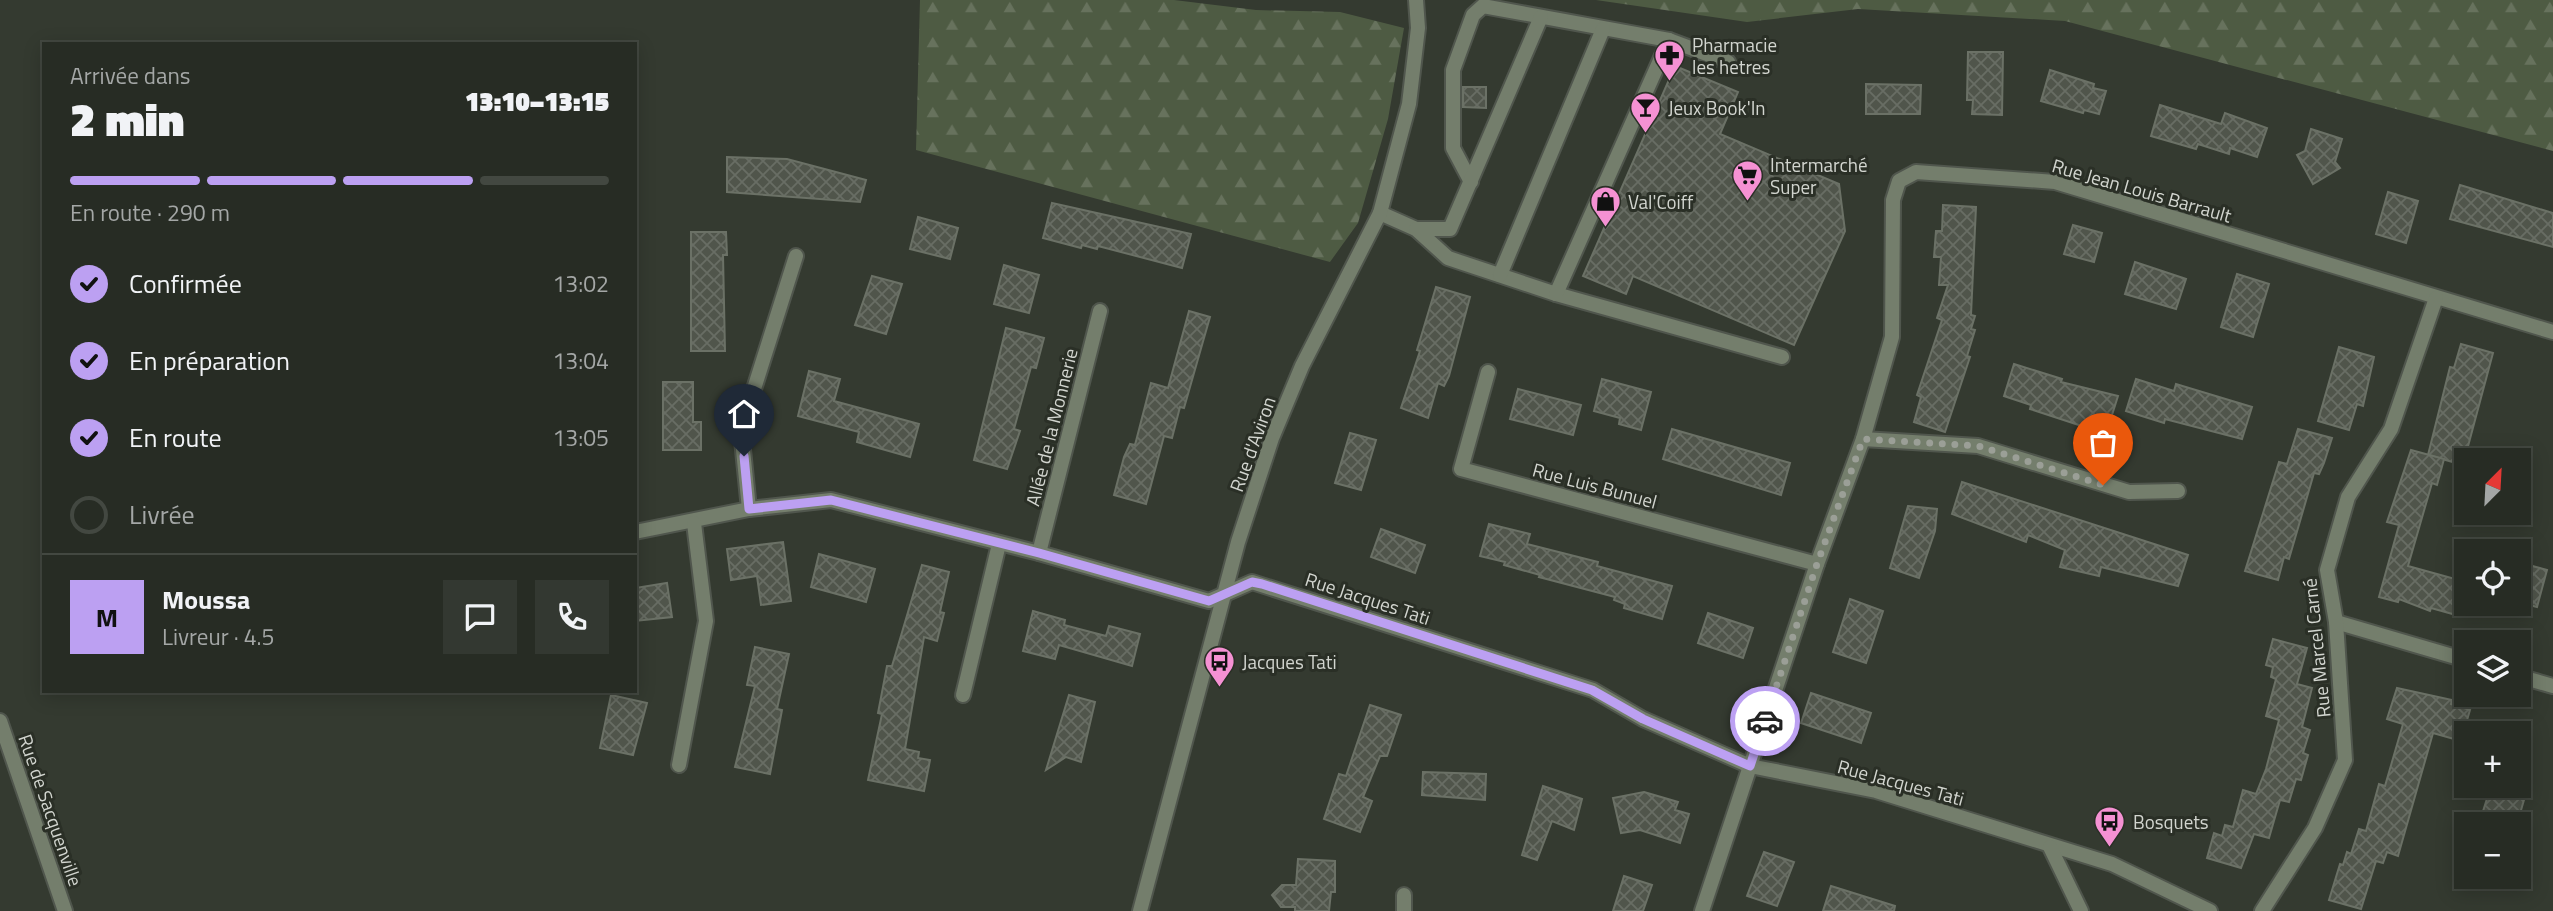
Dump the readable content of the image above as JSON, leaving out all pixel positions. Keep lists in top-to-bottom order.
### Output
{
  "streets": {
    "street": [
      "Rue Jean Louis Barrault",
      "Allée de la Monnerie",
      "Rue d'Aviron",
      "Rue Luis Bunuel",
      "Rue Jacques Tati",
      "Rue Marcel Carné",
      "Rue de Sacquenville"
    ]
  },
  "crossings": [
    ["Rue Jean Louis Barrault", "Rue Luis Bunuel"],
    ["Rue Jean Louis Barrault", "Rue Jacques Tati"],
    ["Rue Jean Louis Barrault", "Rue Marcel Carné"],
    ["Allée de la Monnerie", "Rue Jacques Tati"],
    ["Rue d'Aviron", "Rue Jacques Tati"]
  ],
  "places": {
    "pharmacy": ["Pharmacie les hetres"],
    "bar": ["Jeux Book'In"],
    "supermarket": ["Intermarché Super"],
    "shop": ["Val'Coiff"],
    "bus stop": ["Jacques Tati", "Bosquets"]
  },
  "north": "top right",
  "page": {
    "heading": ["2 min", "Arrivée dans", "13:10–13:15"],
    "panel": ["Moussa", "Livreur · 4.5"],
    "bar": "En route · 290 m",
    "list": [
      ["Confirmée", "13:02"],
      ["En préparation", "13:04"],
      ["En route", "13:05"],
      "Livrée"
    ],
    "map_buttons": ["+", "−"],
    "round": "M"
  }
}
